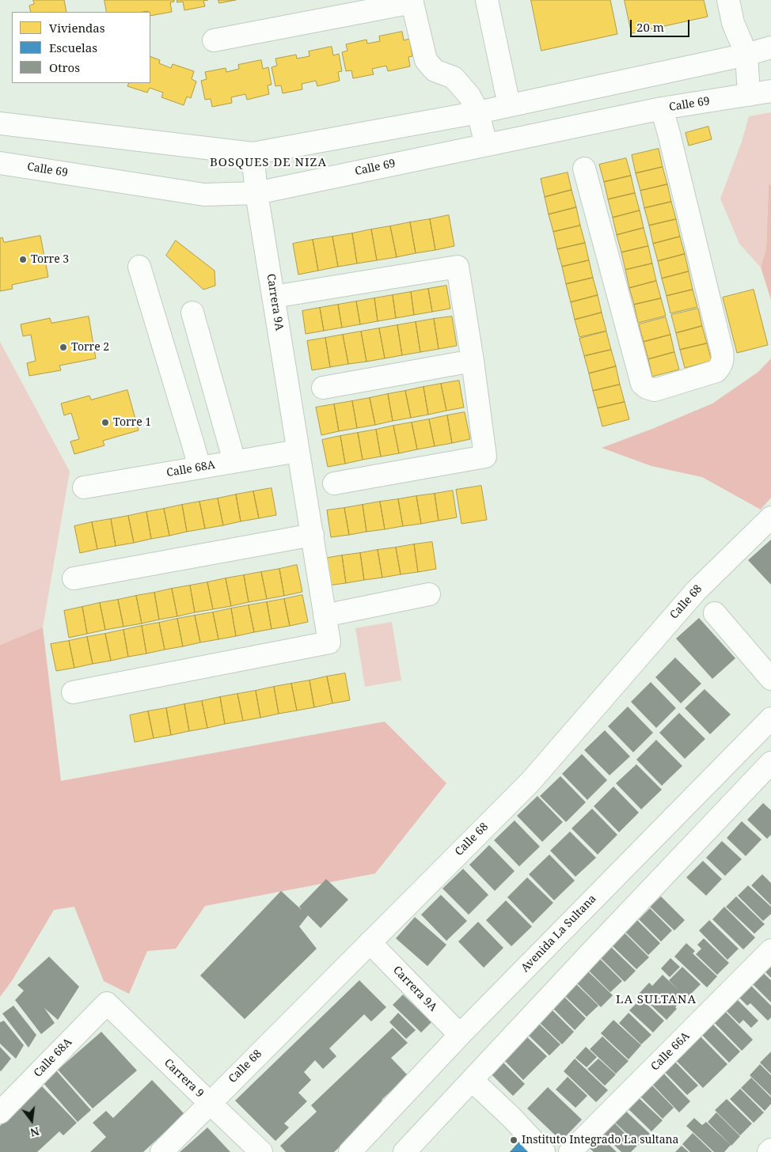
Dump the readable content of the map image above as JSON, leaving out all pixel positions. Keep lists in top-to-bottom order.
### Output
{
  "streets": {
    "street": [
      "Calle 69",
      "Carrera 9A",
      "Calle 68A",
      "Calle 68",
      "Avenida La Sultana",
      "Calle 66A",
      "Carrera 9"
    ]
  },
  "crossings": [
    ["Calle 69", "Carrera 9A"],
    ["Carrera 9A", "Calle 68A"],
    ["Carrera 9A", "Calle 68"],
    ["Carrera 9A", "Avenida La Sultana"],
    ["Calle 68A", "Carrera 9"],
    ["Calle 68", "Carrera 9"]
  ],
  "districts": ["BOSQUES DE NIZA", "LA SULTANA"],
  "places": [
    "Torre 3",
    "Torre 2",
    "Torre 1",
    "Instituto Integrado La sultana"
  ],
  "legend": ["Viviendas", "Escuelas", "Otros"],
  "scale_bar": "20 m",
  "north": "bottom"
}
